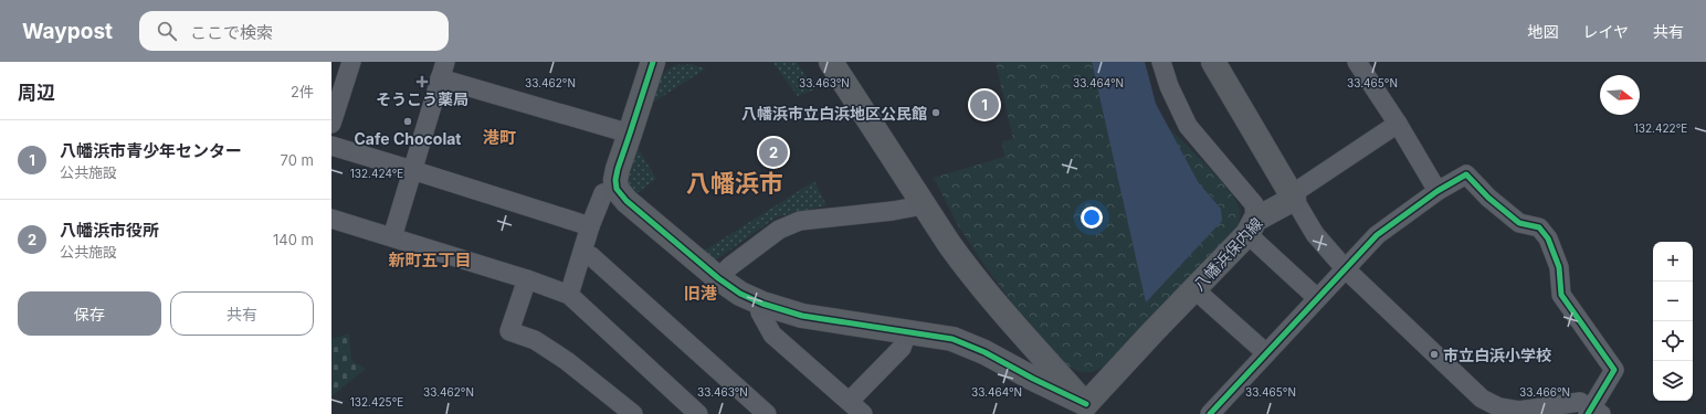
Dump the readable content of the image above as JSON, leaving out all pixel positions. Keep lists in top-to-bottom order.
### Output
{
  "streets": {
    "street": ["八幡浜保内線"]
  },
  "districts": [
    "港町",
    "八幡浜市",
    "新町五丁目",
    "旧港"
  ],
  "places": {
    "health": ["そうこう薬局"],
    "other": ["八幡浜市立白浜地区公民館", "Cafe Chocolat", "市立白浜小学校"]
  },
  "north": "right",
  "page": {
    "header": "Waypost",
    "search": "ここで検索",
    "nav": ["地図", "レイヤ", "共有"],
    "heading": ["周辺", "2件"],
    "pins": ["1", "2"],
    "list": [
      {
        "mark": "1",
        "name": "八幡浜市青少年センター",
        "note": "公共施設",
        "value": "70 m"
      },
      {
        "mark": "2",
        "name": "八幡浜市役所",
        "note": "公共施設",
        "value": "140 m"
      }
    ],
    "map_buttons": ["+", "−"],
    "buttons": ["保存", "共有"]
  },
  "coordinates": [
    "33.462°N",
    "33.463°N",
    "33.464°N",
    "33.465°N",
    "132.422°E",
    "132.424°E",
    "33.466°N",
    "132.425°E"
  ]
}
